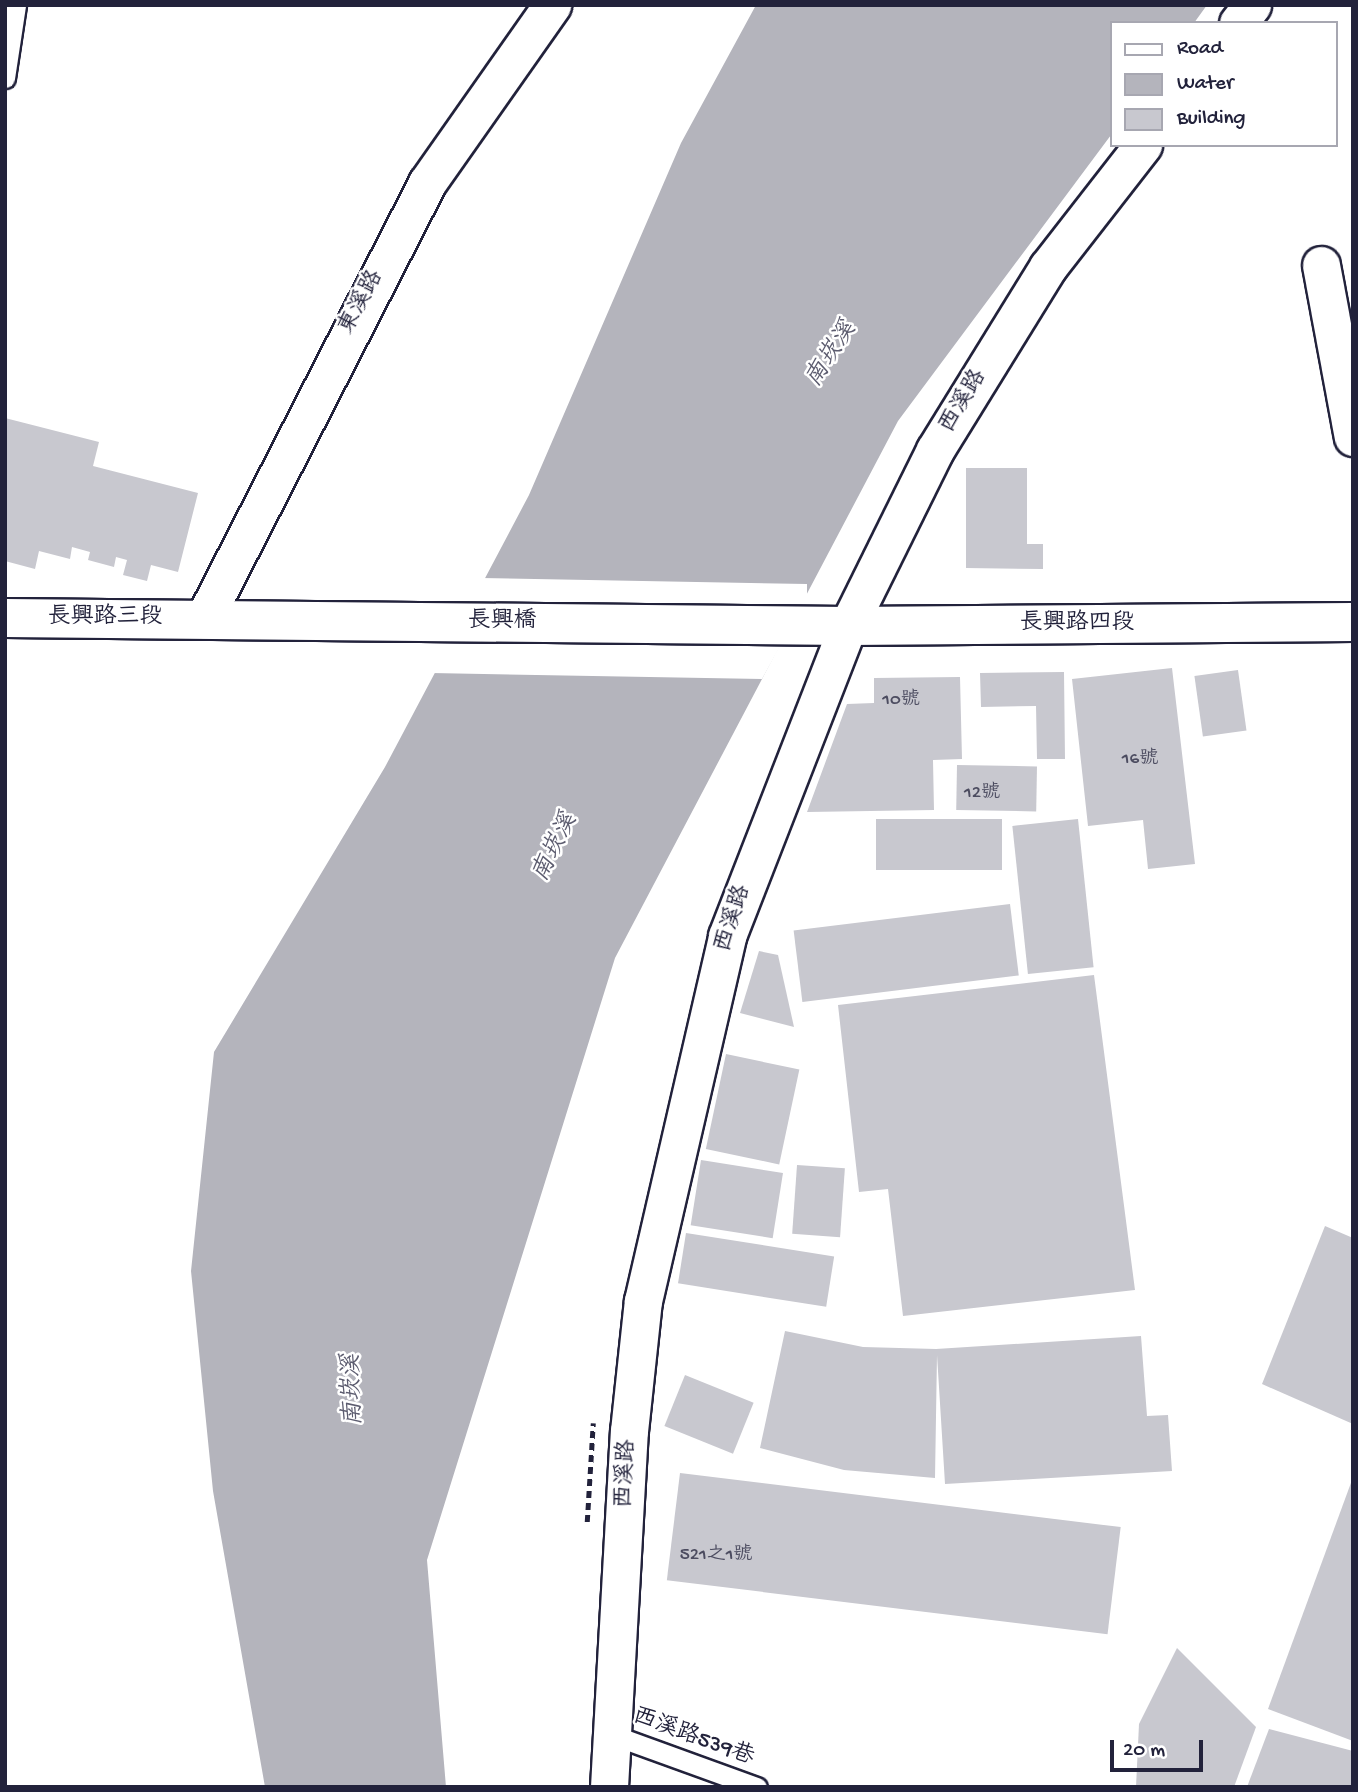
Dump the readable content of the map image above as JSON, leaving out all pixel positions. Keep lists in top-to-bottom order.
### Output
{
  "streets": {
    "street": [
      "東溪路",
      "西溪路",
      "長興路三段",
      "長興橋",
      "長興路四段"
    ],
    "lane": ["西溪路539巷"]
  },
  "crossings": [
    ["東溪路", "長興路三段"],
    ["東溪路", "長興橋"],
    ["西溪路", "長興路四段"],
    ["西溪路", "西溪路539巷"],
    ["長興路三段", "長興橋"],
    ["長興橋", "長興路四段"]
  ],
  "water": ["南崁溪"],
  "house_numbers": [
    "10號",
    "16號",
    "12號",
    "521之1號"
  ],
  "legend": ["Road", "Water", "Building"],
  "scale_bar": "20 m"
}
